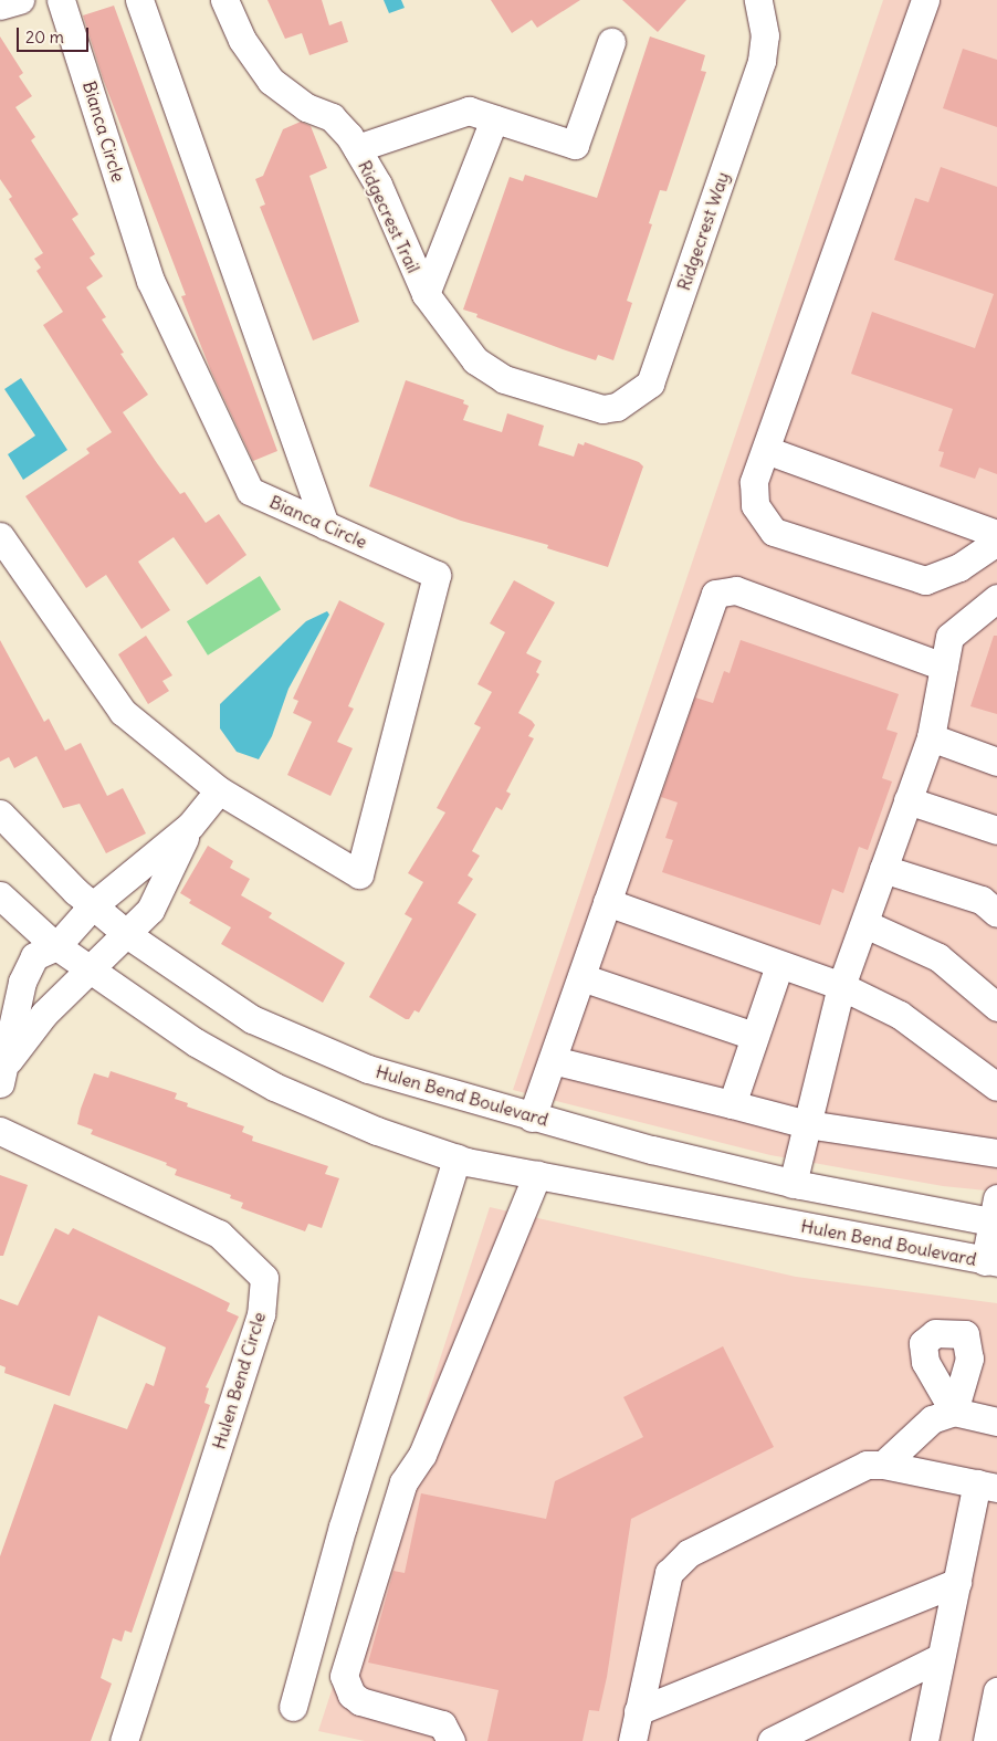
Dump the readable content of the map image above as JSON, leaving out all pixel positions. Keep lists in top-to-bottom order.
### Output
{
  "streets": {
    "street": [
      "Bianca Circle",
      "Ridgecrest Trail",
      "Ridgecrest Way",
      "Hulen Bend Boulevard",
      "Hulen Bend Circle"
    ]
  },
  "crossings": [
    ["Ridgecrest Trail", "Ridgecrest Way"]
  ],
  "scale_bar": "20 m"
}
